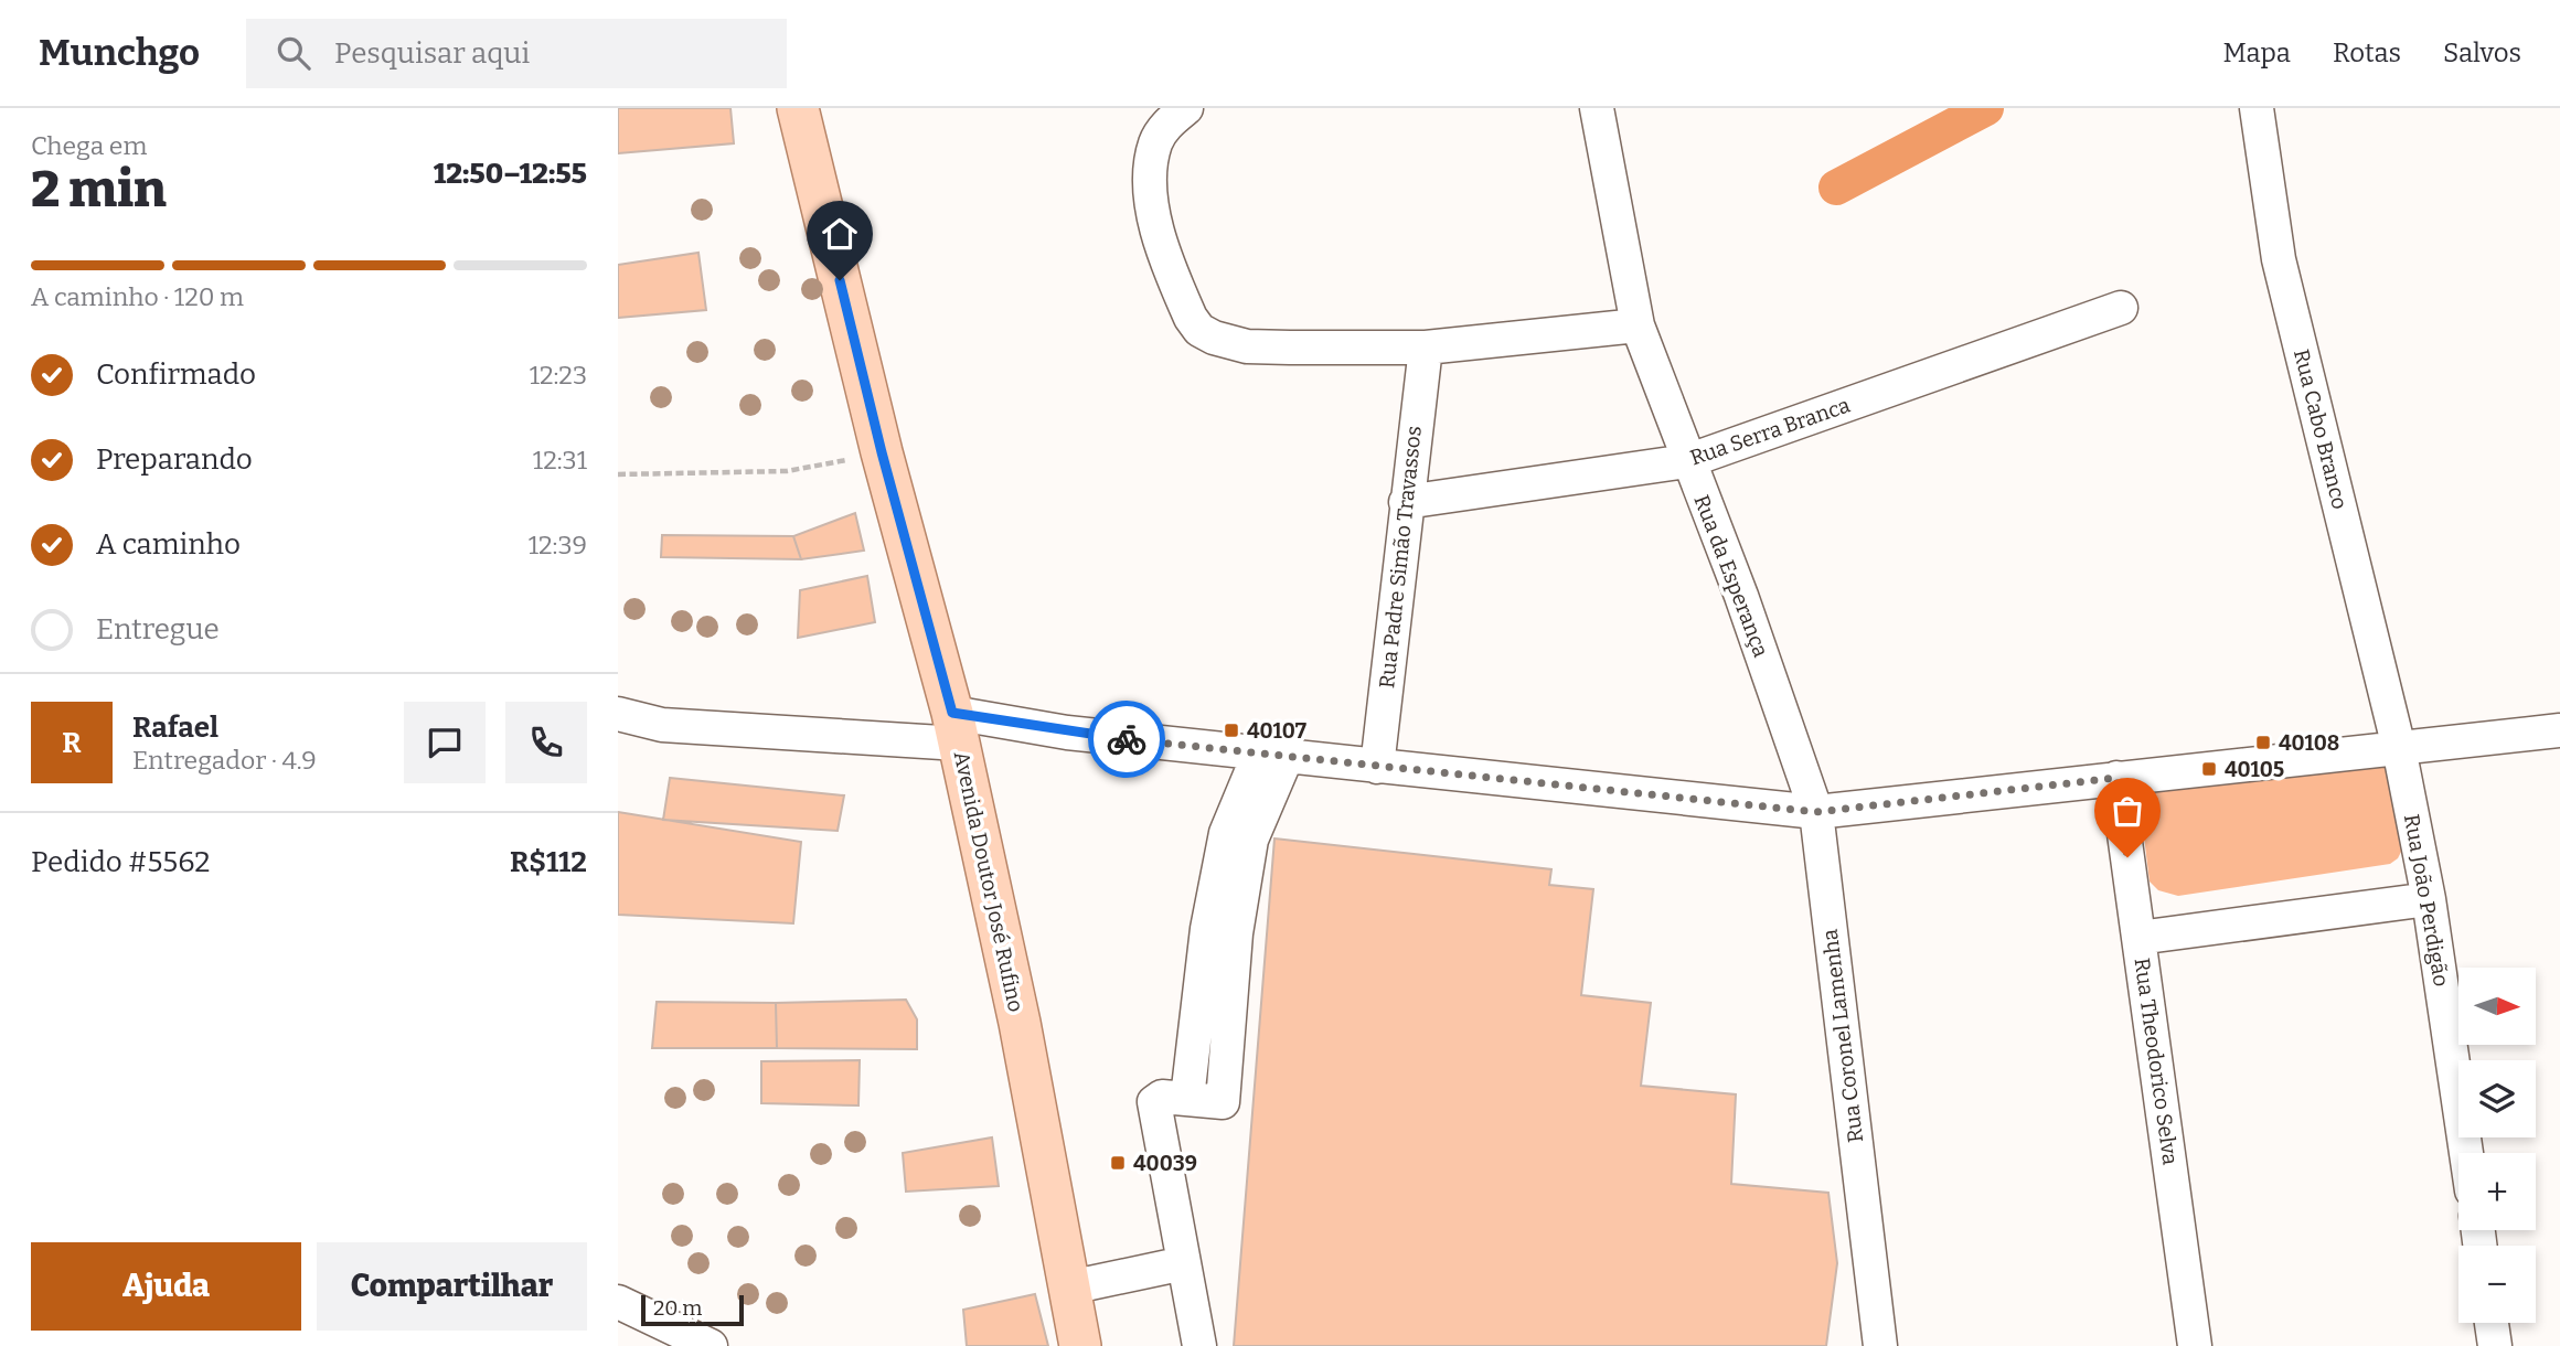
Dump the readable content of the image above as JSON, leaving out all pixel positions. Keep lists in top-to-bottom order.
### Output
{
  "streets": {
    "main road": ["Avenida Doutor José Rufino"],
    "street": [
      "Rua Cabo Branco",
      "Rua Serra Branca",
      "Rua Padre Simão Travassos",
      "Rua da Esperança",
      "Rua João Perdigão",
      "Rua Coronel Lamenha",
      "Rua Theodorico Selva"
    ]
  },
  "crossings": [
    ["Rua Cabo Branco", "Rua João Perdigão"],
    ["Rua Serra Branca", "Rua Padre Simão Travassos"],
    ["Rua Serra Branca", "Rua da Esperança"],
    ["Rua da Esperança", "Rua Coronel Lamenha"]
  ],
  "places": {
    "transit": [
      "40107",
      "40108",
      "40105",
      "40039"
    ]
  },
  "scale_bar": "20 m",
  "north": "right",
  "page": {
    "header": "Munchgo",
    "search": "Pesquisar aqui",
    "nav": ["Mapa", "Rotas", "Salvos"],
    "heading": ["2 min", "Chega em", "12:50–12:55"],
    "panel": [
      "Rafael",
      "Entregador · 4.9",
      "Pedido #5562",
      "R$112"
    ],
    "bar": "A caminho · 120 m",
    "list": [
      ["Confirmado", "12:23"],
      ["Preparando", "12:31"],
      ["A caminho", "12:39"],
      "Entregue"
    ],
    "round": "R",
    "map_buttons": ["+", "−"],
    "buttons": ["Ajuda", "Compartilhar"],
    "scale": "20 m"
  }
}
